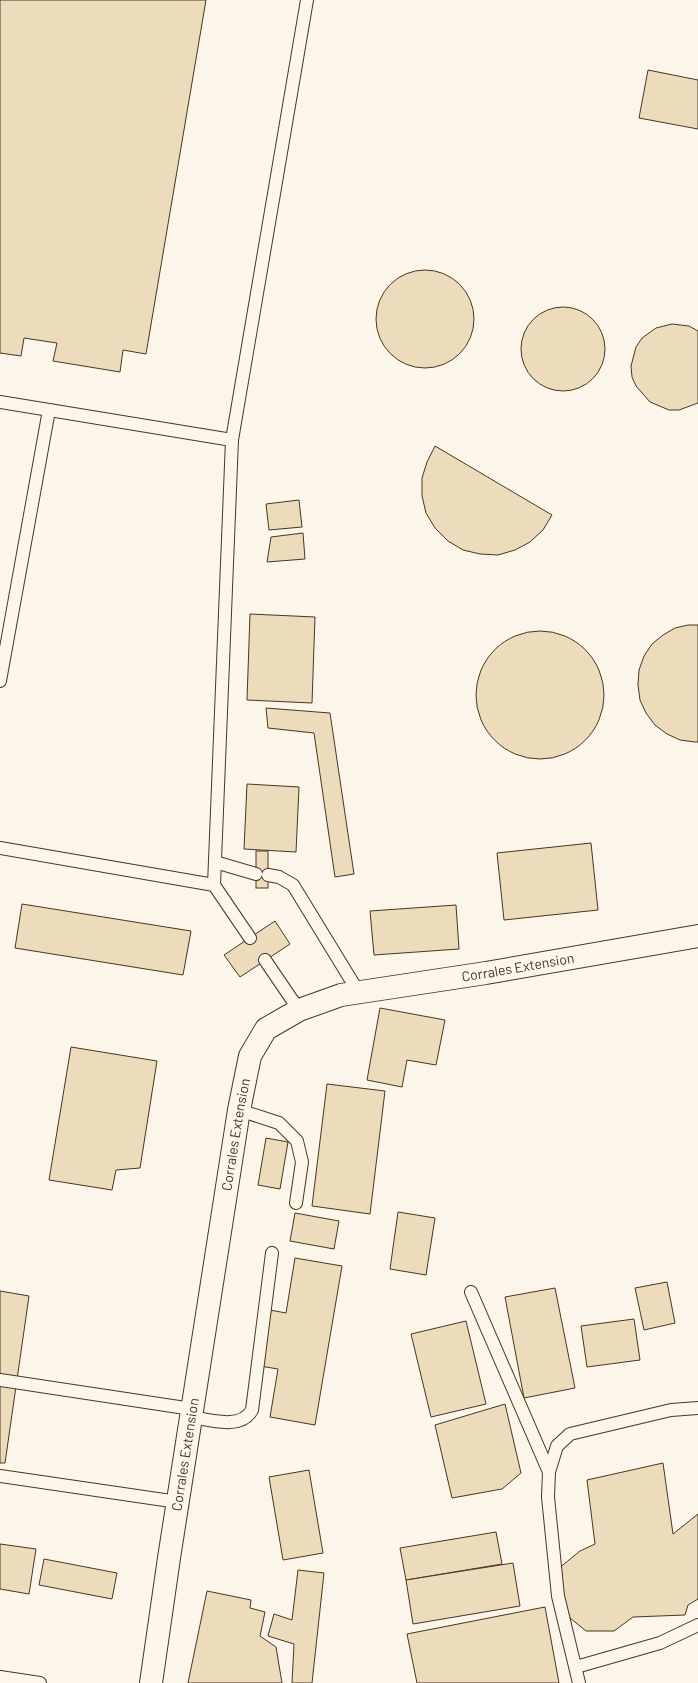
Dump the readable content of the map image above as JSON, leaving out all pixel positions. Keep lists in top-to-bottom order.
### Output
{
  "streets": {
    "main road": ["Corrales Extension"]
  }
}
